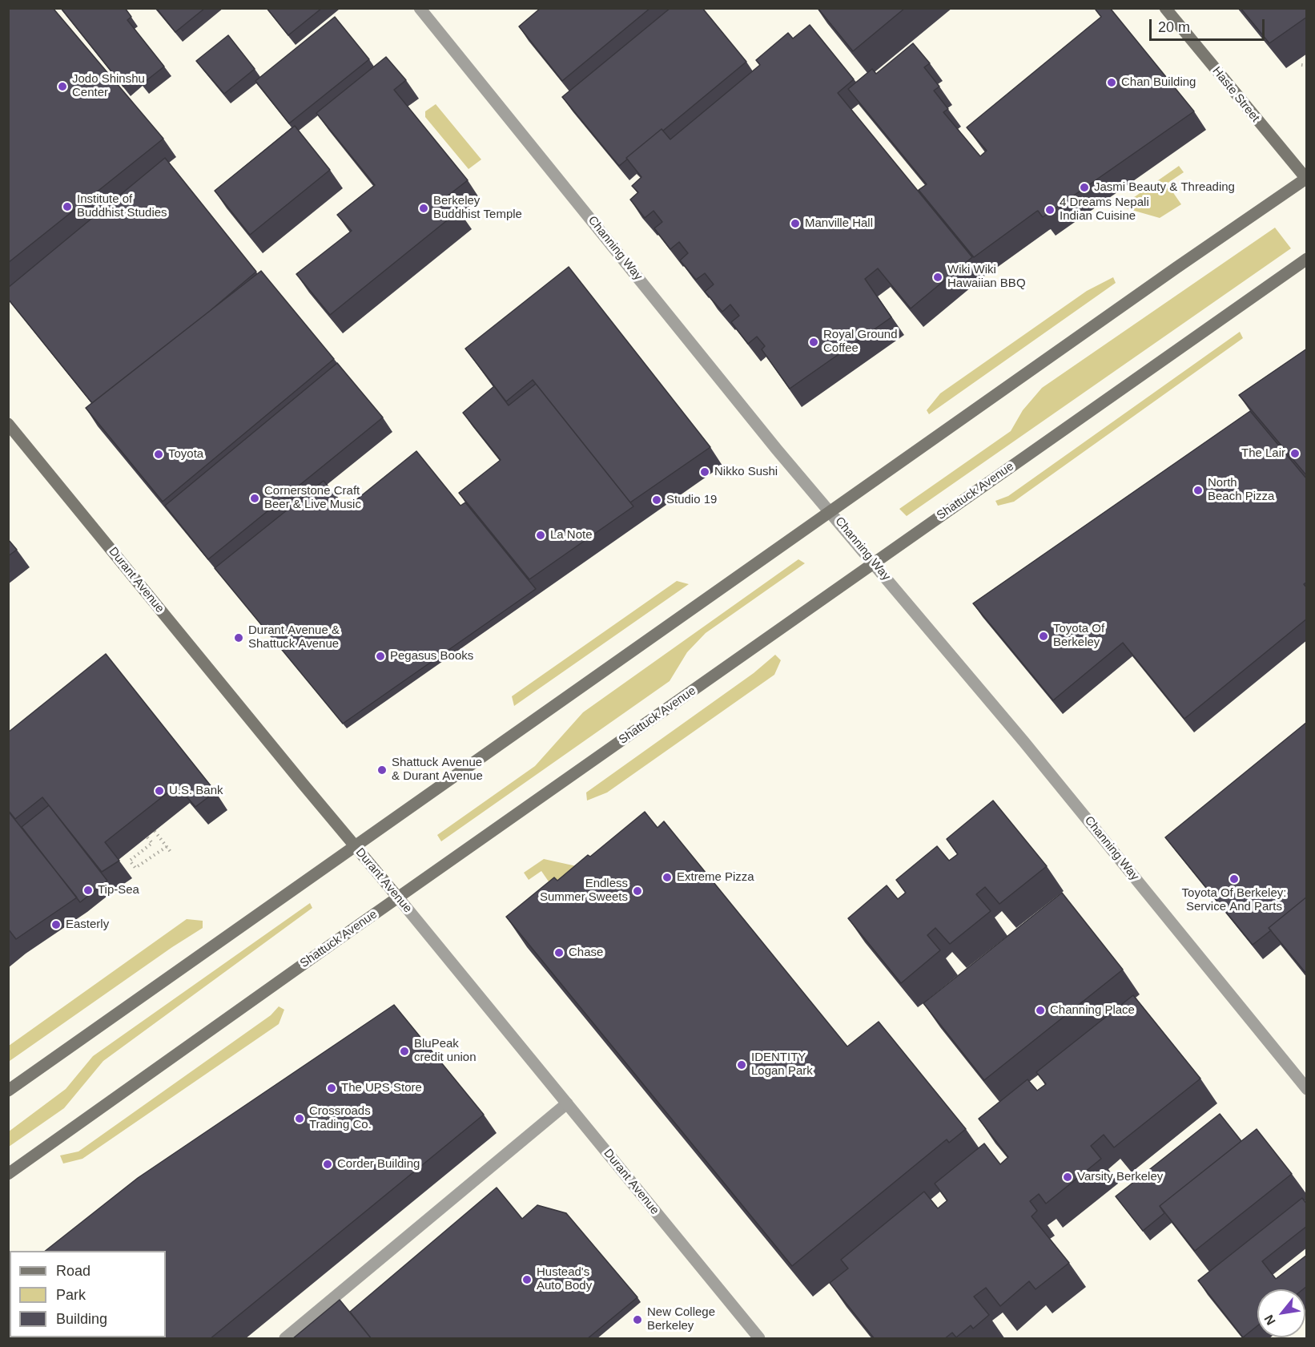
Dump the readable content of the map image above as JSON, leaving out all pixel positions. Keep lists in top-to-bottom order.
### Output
{
  "streets": {
    "main road": ["Haste Street", "Shattuck Avenue", "Durant Avenue"],
    "street": ["Channing Way"]
  },
  "crossings": [
    ["Channing Way", "Shattuck Avenue"],
    ["Shattuck Avenue", "Durant Avenue"]
  ],
  "places": [
    "Chan Building",
    "Jodo Shinshu Center",
    "Jasmi Beauty & Threading",
    "Institute of Buddhist Studies",
    "Berkeley Buddhist Temple",
    "4 Dreams Nepali Indian Cuisine",
    "Manville Hall",
    "Wiki Wiki Hawaiian BBQ",
    "Royal Ground Coffee",
    "The Lair",
    "Toyota",
    "Nikko Sushi",
    "North Beach Pizza",
    "Cornerstone Craft Beer & Live Music",
    "Studio 19",
    "La Note",
    "Toyota Of Berkeley",
    "Durant Avenue & Shattuck Avenue",
    "Pegasus Books",
    "Shattuck Avenue & Durant Avenue",
    "U.S. Bank",
    "Extreme Pizza",
    "Toyota Of Berkeley: Service And Parts",
    "Tip-Sea",
    "Endless Summer Sweets",
    "Easterly",
    "Chase",
    "Channing Place",
    "BluPeak credit union",
    "IDENTITY Logan Park",
    "The UPS Store",
    "Crossroads Trading Co.",
    "Corder Building",
    "Varsity Berkeley",
    "Hustead's Auto Body",
    "New College Berkeley"
  ],
  "legend": ["Road", "Park", "Building"],
  "scale_bar": "20 m",
  "north": "bottom left"
}
